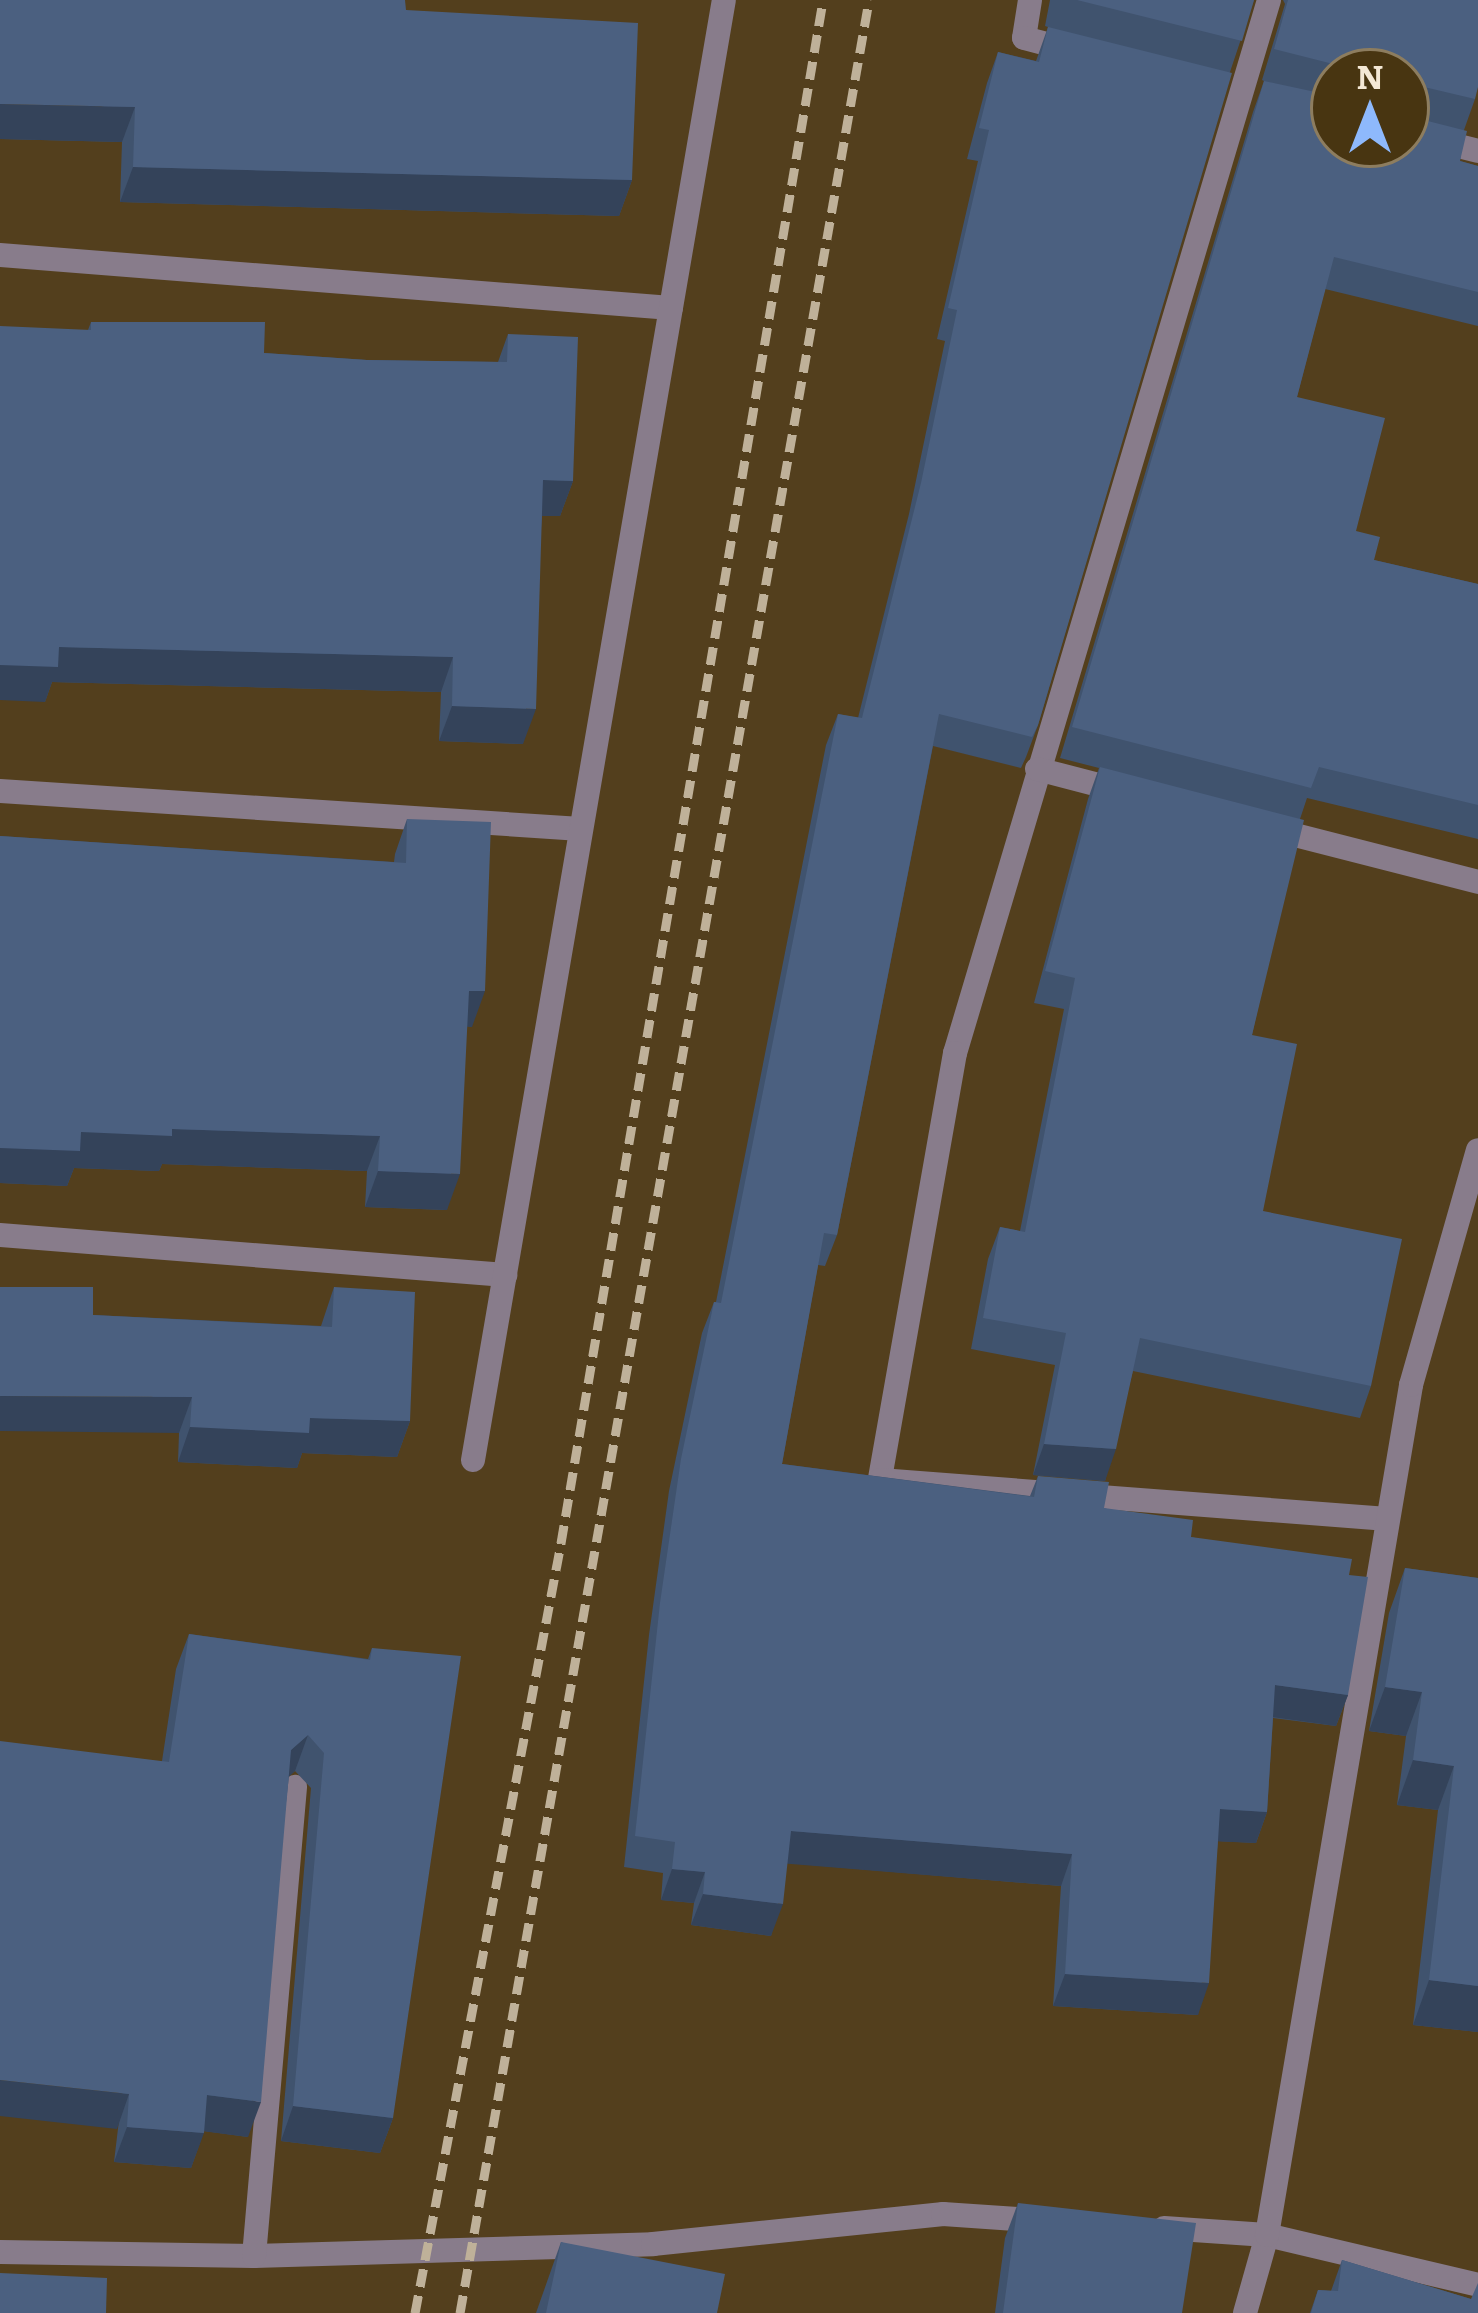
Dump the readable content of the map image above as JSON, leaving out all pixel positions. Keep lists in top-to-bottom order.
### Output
{
  "north": "top"
}
